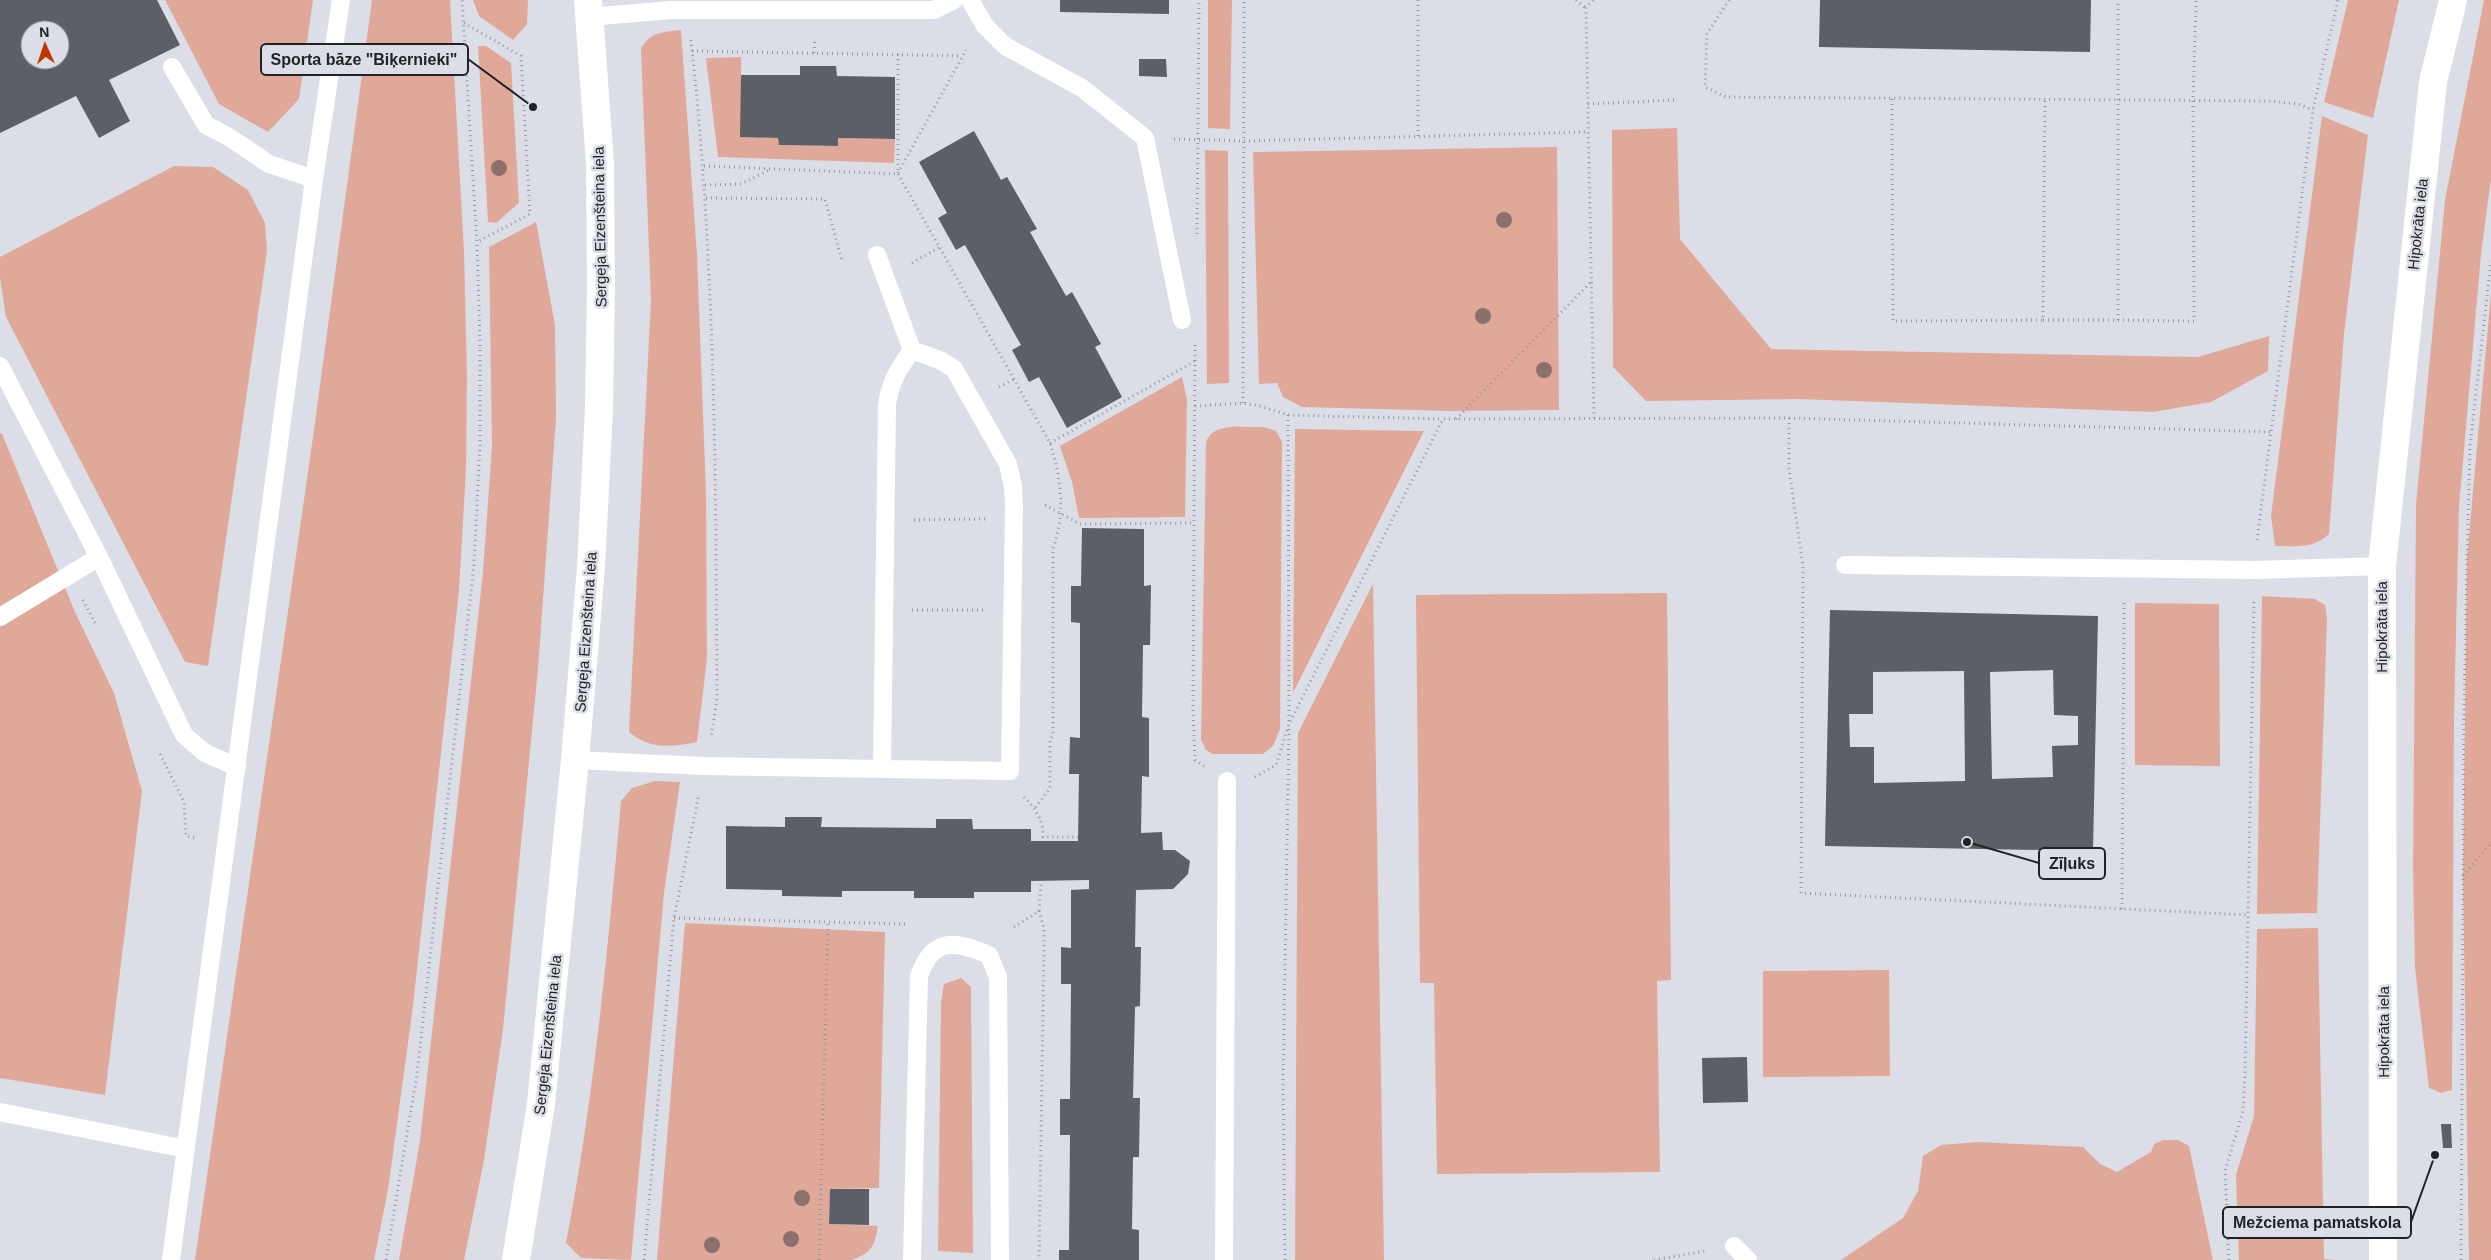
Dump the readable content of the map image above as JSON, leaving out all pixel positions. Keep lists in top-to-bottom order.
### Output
{
  "streets": {
    "street": ["Hipokrāta iela", "Sergeja Eizenšteina iela"]
  },
  "places": ["Sporta bāze \"Biķernieki\"", "Zīļuks", "Mežciema pamatskola"],
  "north": "top"
}
